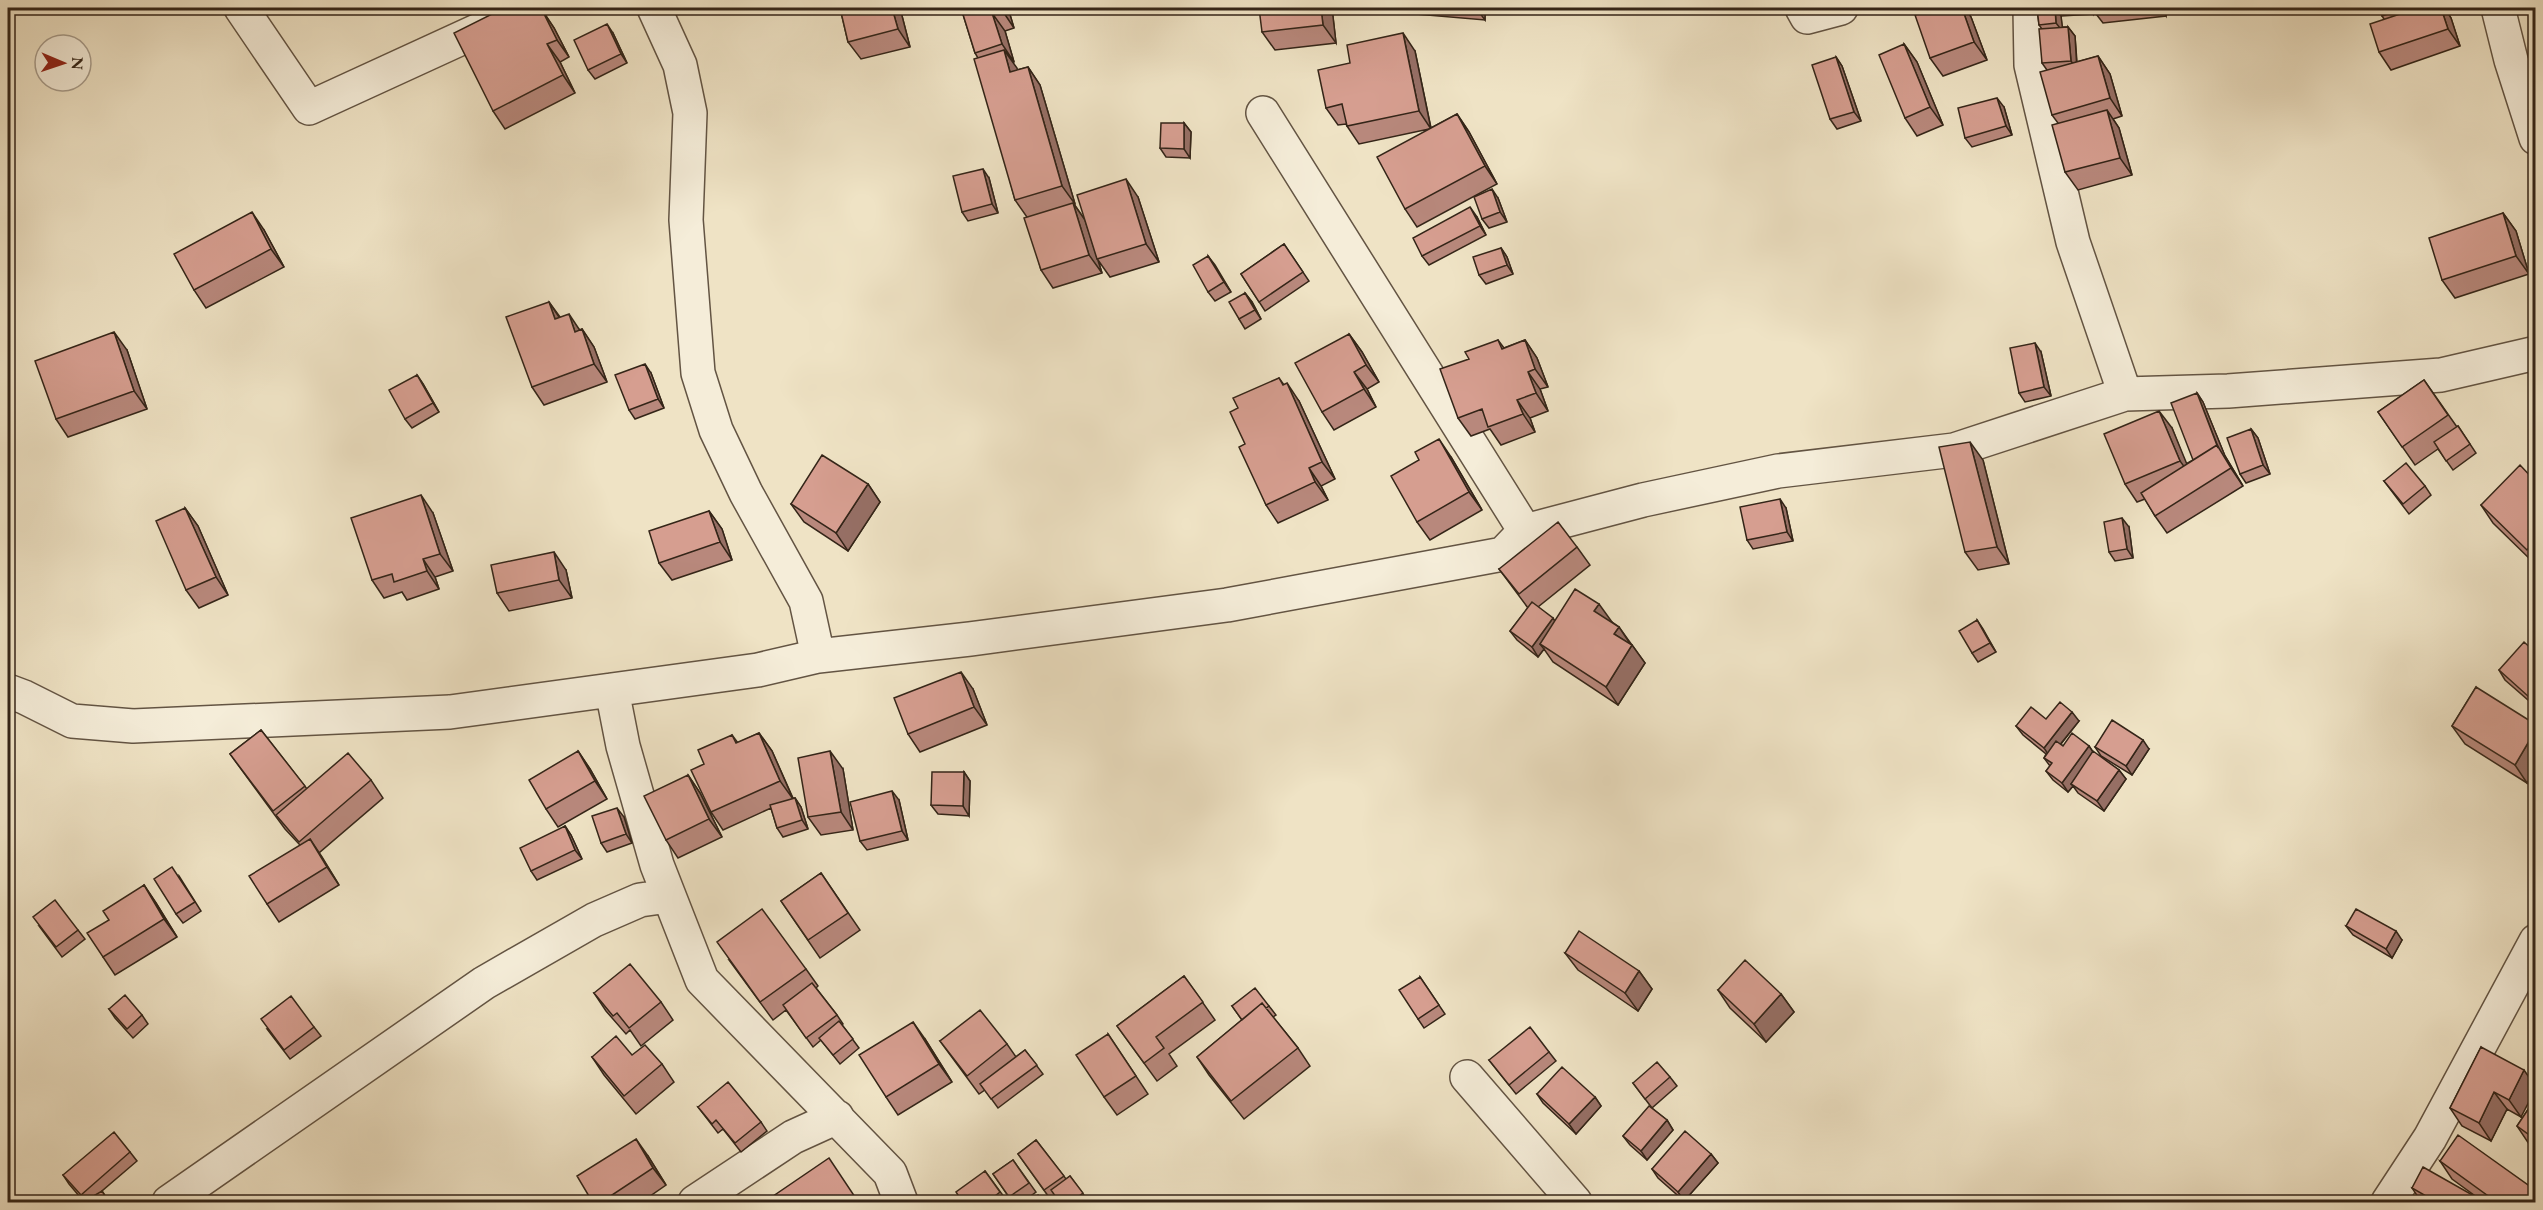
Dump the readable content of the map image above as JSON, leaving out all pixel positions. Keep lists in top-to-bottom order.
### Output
{
  "north": "right"
}
